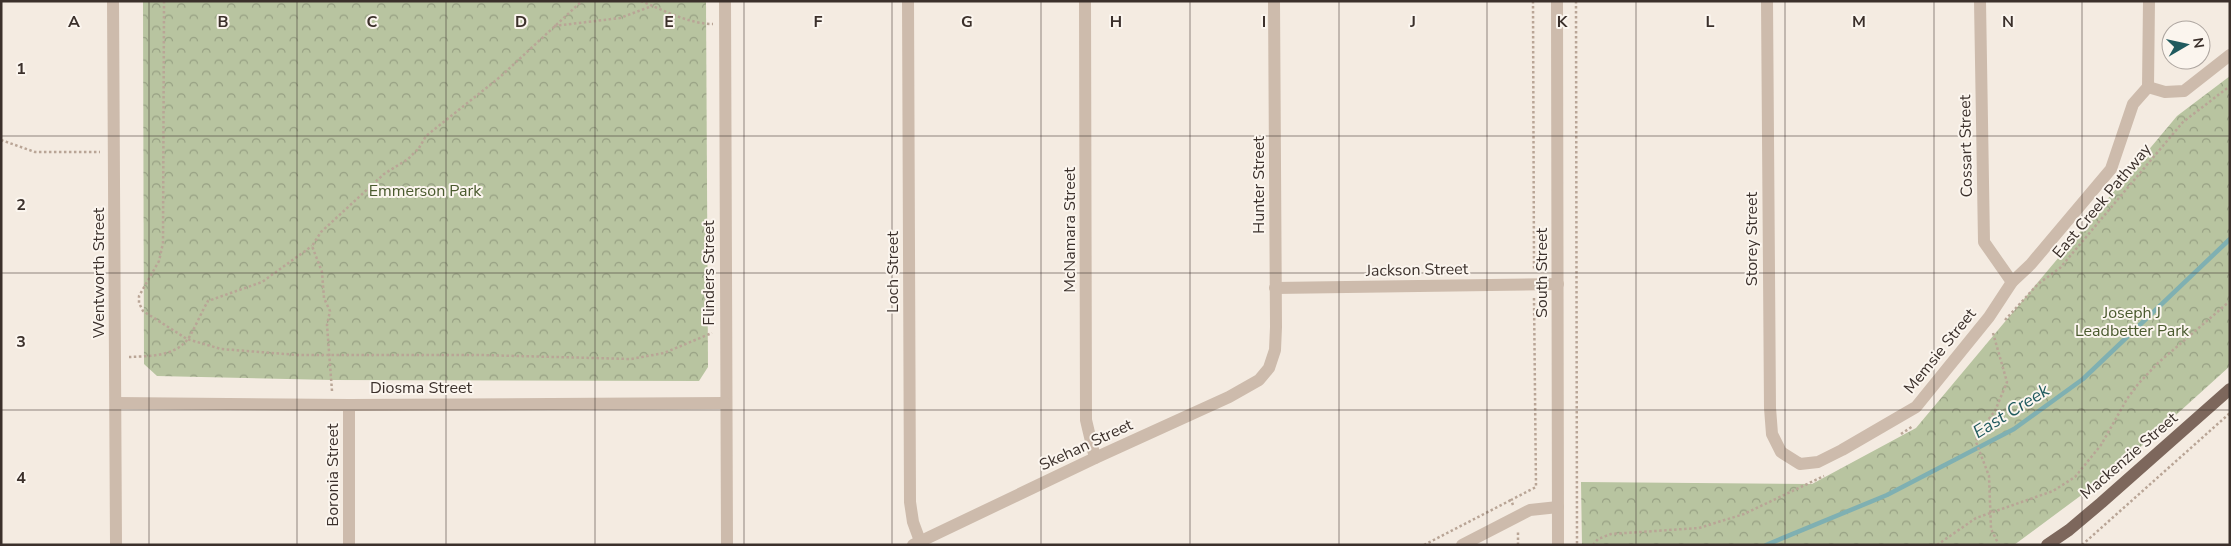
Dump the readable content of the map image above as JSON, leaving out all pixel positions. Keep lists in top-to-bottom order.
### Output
{
  "streets": {
    "main road": ["Mackenzie Street"],
    "street": [
      "Cossart Street",
      "Hunter Street",
      "McNamara Street",
      "Storey Street",
      "Jackson Street",
      "Loch Street",
      "Wentworth Street",
      "Flinders Street",
      "South Street",
      "Memsie Street",
      "Diosma Street",
      "Skehan Street",
      "Boronia Street"
    ],
    "path": ["East Creek Pathway"]
  },
  "crossings": [
    ["Cossart Street", "Memsie Street"],
    ["Hunter Street", "Jackson Street"],
    ["Hunter Street", "Skehan Street"],
    ["McNamara Street", "Skehan Street"],
    ["Storey Street", "Memsie Street"],
    ["Jackson Street", "South Street"],
    ["Loch Street", "Skehan Street"],
    ["Wentworth Street", "Diosma Street"],
    ["Flinders Street", "Diosma Street"],
    ["Diosma Street", "Boronia Street"]
  ],
  "water": ["East Creek"],
  "parks": ["Emmerson Park", "Joseph J Leadbetter Park"],
  "north": "right",
  "grid": {
    "columns": [
      "A",
      "B",
      "C",
      "D",
      "E",
      "F",
      "G",
      "H",
      "I",
      "J",
      "K",
      "L",
      "M",
      "N"
    ],
    "rows": [
      "1",
      "2",
      "3",
      "4"
    ]
  }
}
